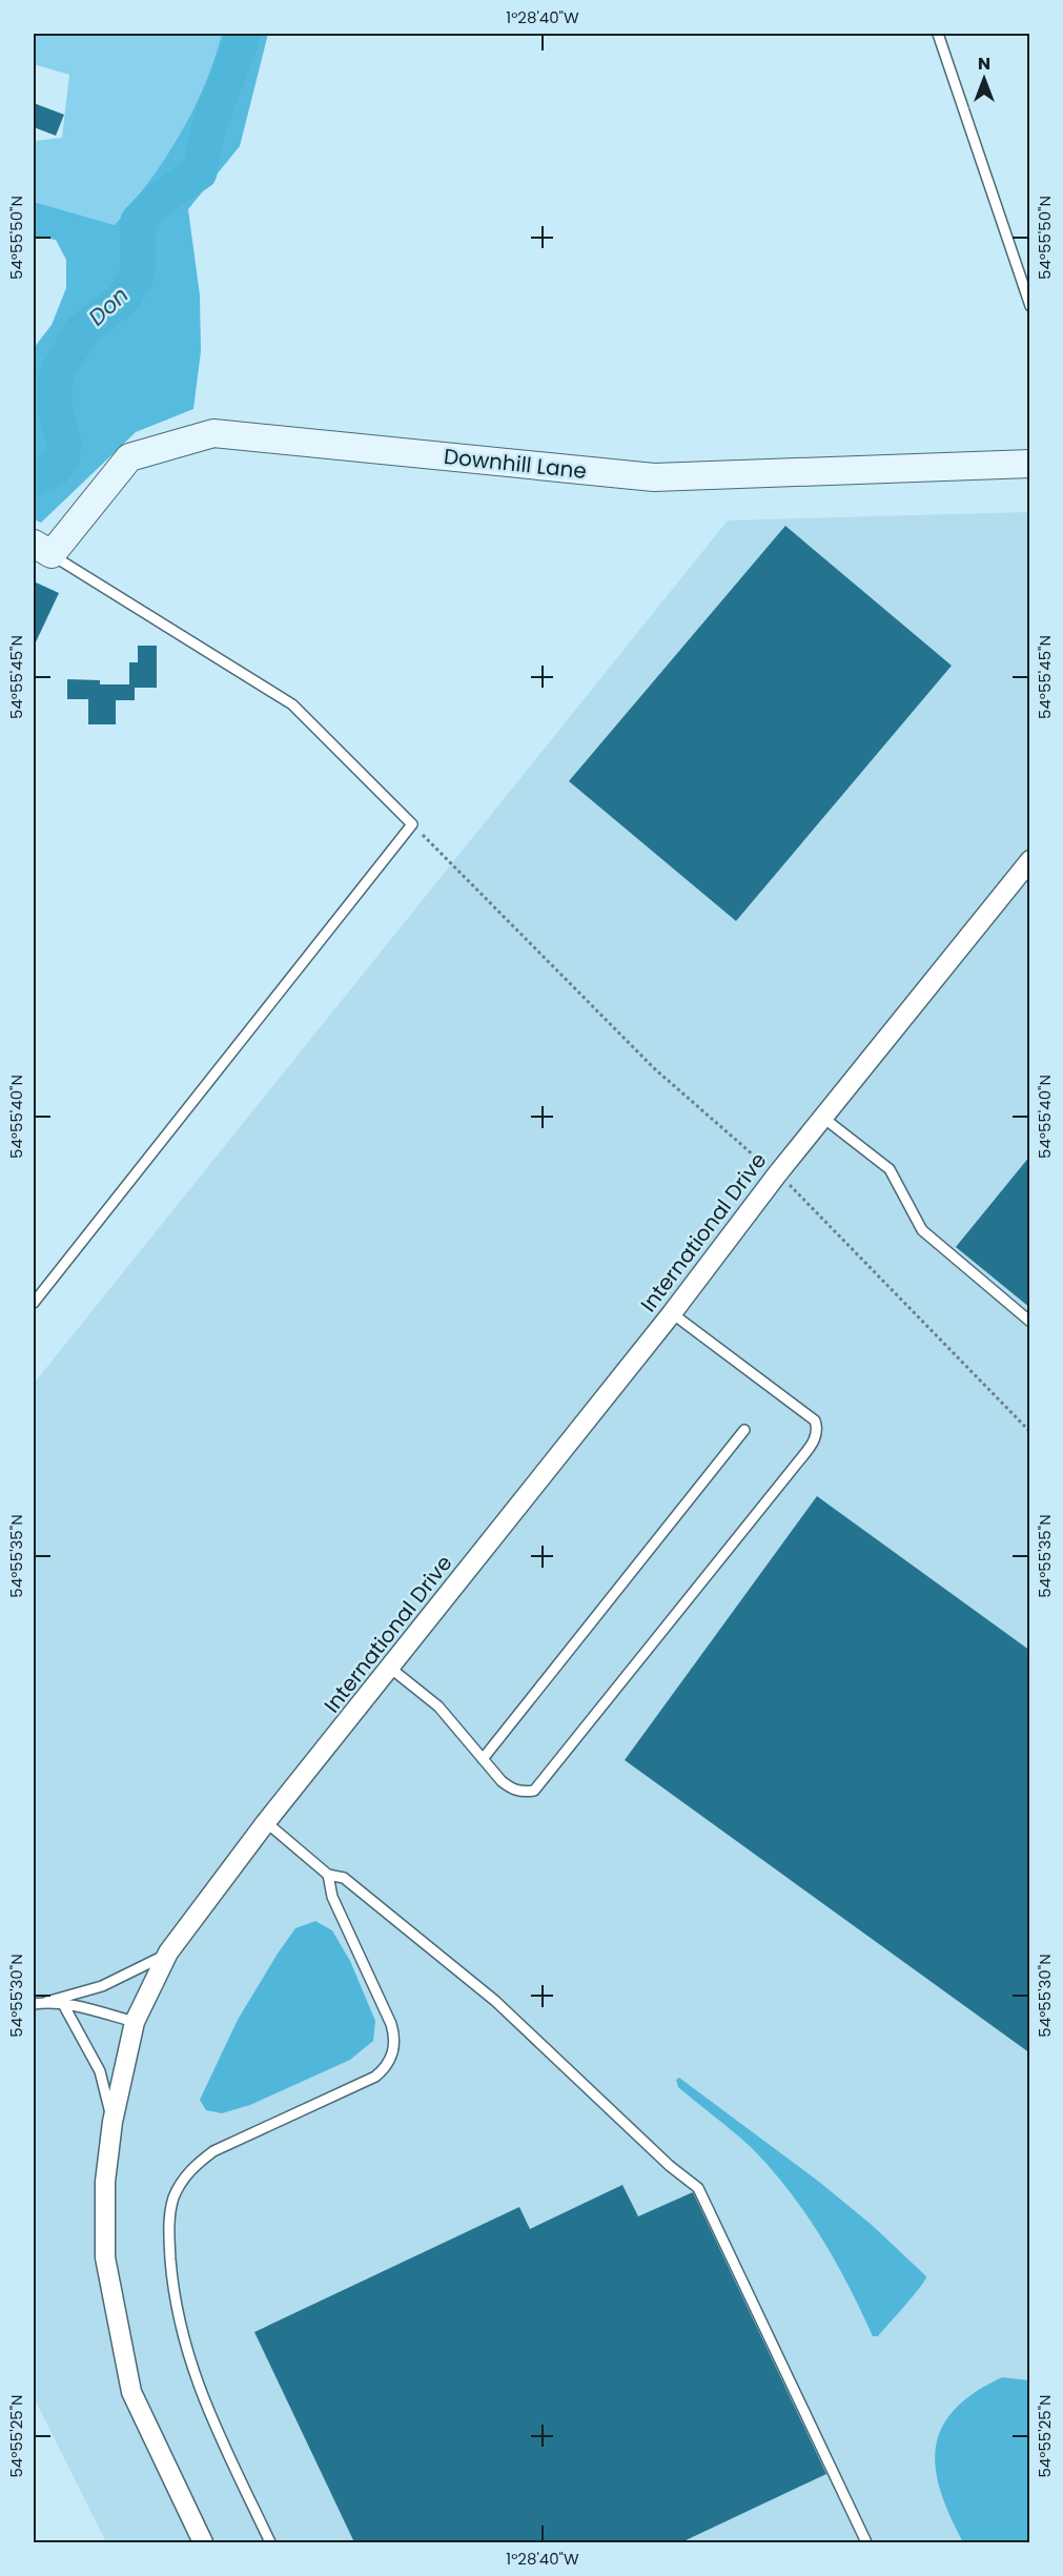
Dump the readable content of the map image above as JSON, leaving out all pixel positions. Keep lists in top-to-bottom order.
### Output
{
  "streets": {
    "street": ["Downhill Lane", "International Drive"]
  },
  "water": ["Don"],
  "north": "top",
  "coordinates": [
    "1°28'40\"W",
    "54°55'50\"N",
    "54°55'45\"N",
    "54°55'40\"N",
    "54°55'35\"N",
    "54°55'30\"N",
    "54°55'25\"N"
  ]
}
